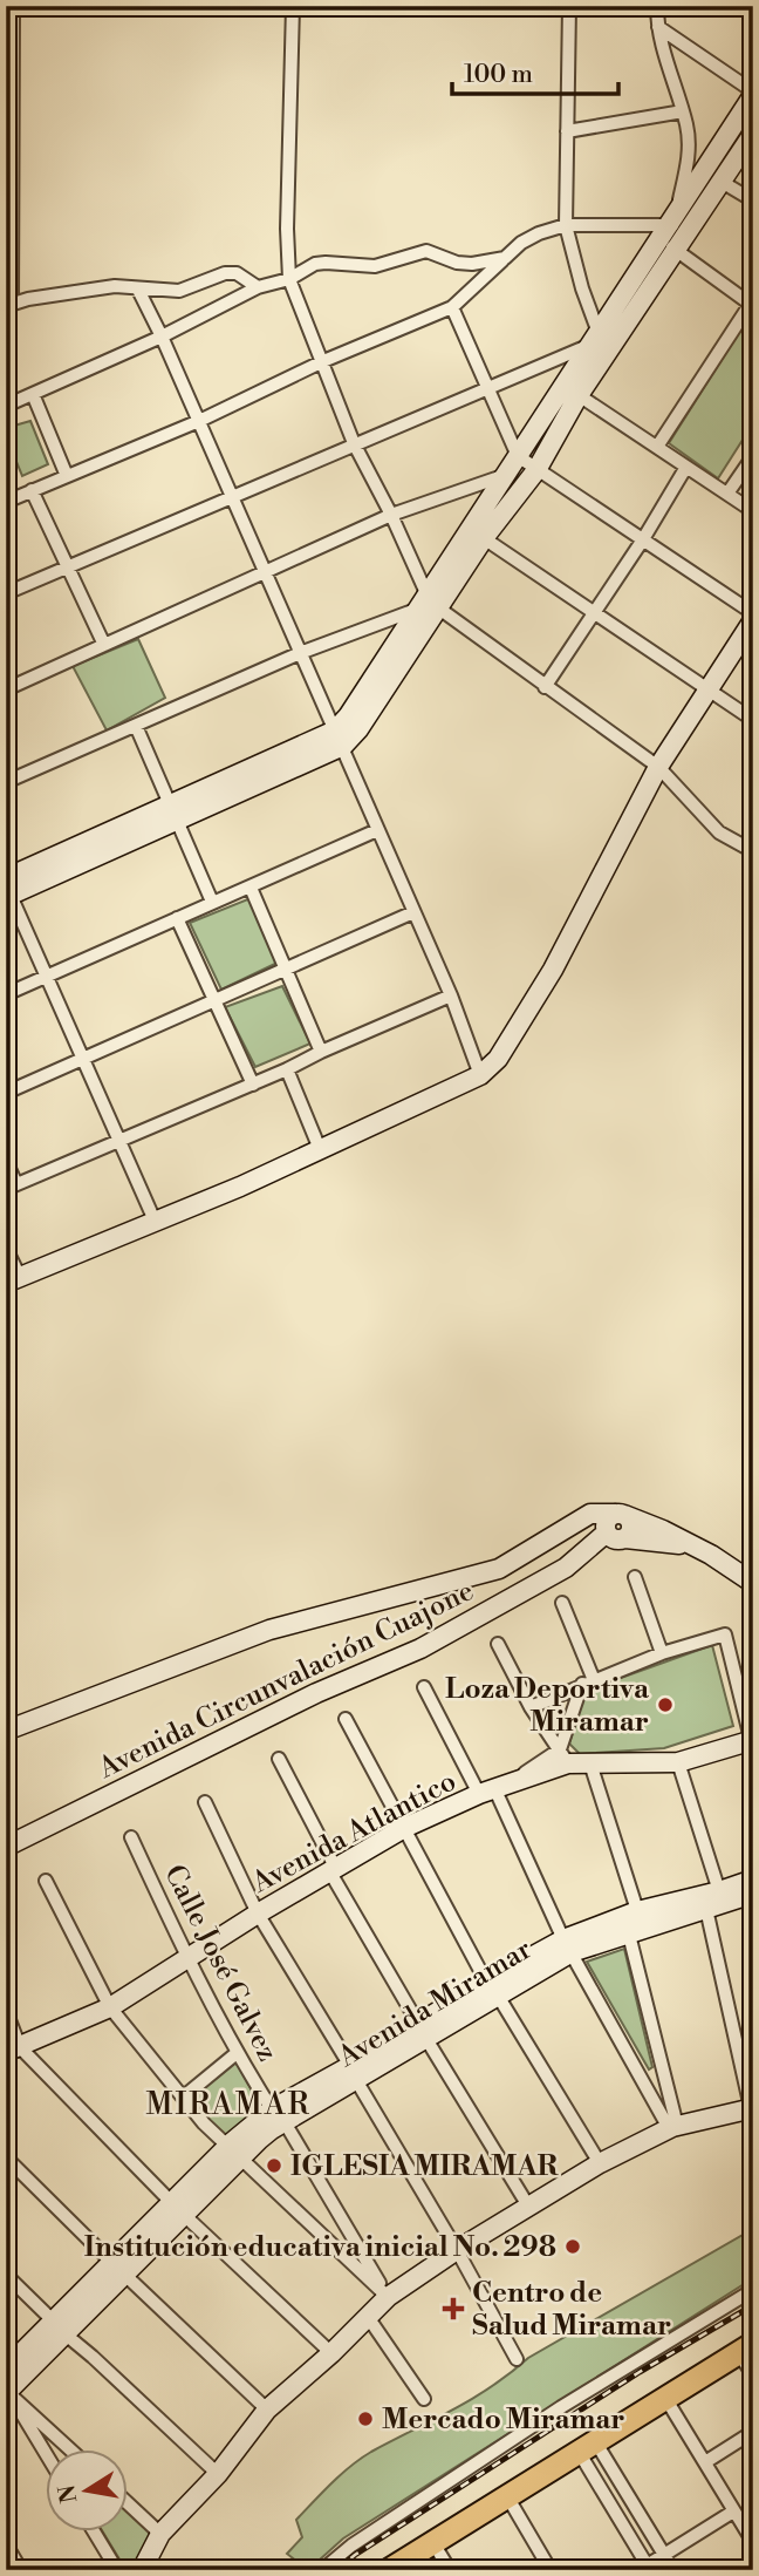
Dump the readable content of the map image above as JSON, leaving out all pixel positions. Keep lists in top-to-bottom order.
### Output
{
  "streets": {
    "main road": ["Avenida Circunvalación Cuajone", "Avenida Atlantico", "Avenida Miramar"],
    "street": ["Calle José Galvez"]
  },
  "crossings": [
    ["Avenida Atlantico", "Calle José Galvez"],
    ["Calle José Galvez", "Avenida Miramar"]
  ],
  "districts": ["MIRAMAR"],
  "places": {
    "other": [
      "Loza Deportiva Miramar",
      "IGLESIA MIRAMAR",
      "Institución educativa inicial No. 298",
      "Mercado Miramar"
    ],
    "health": ["Centro de Salud Miramar"]
  },
  "scale_bar": "100 m",
  "north": "left"
}
